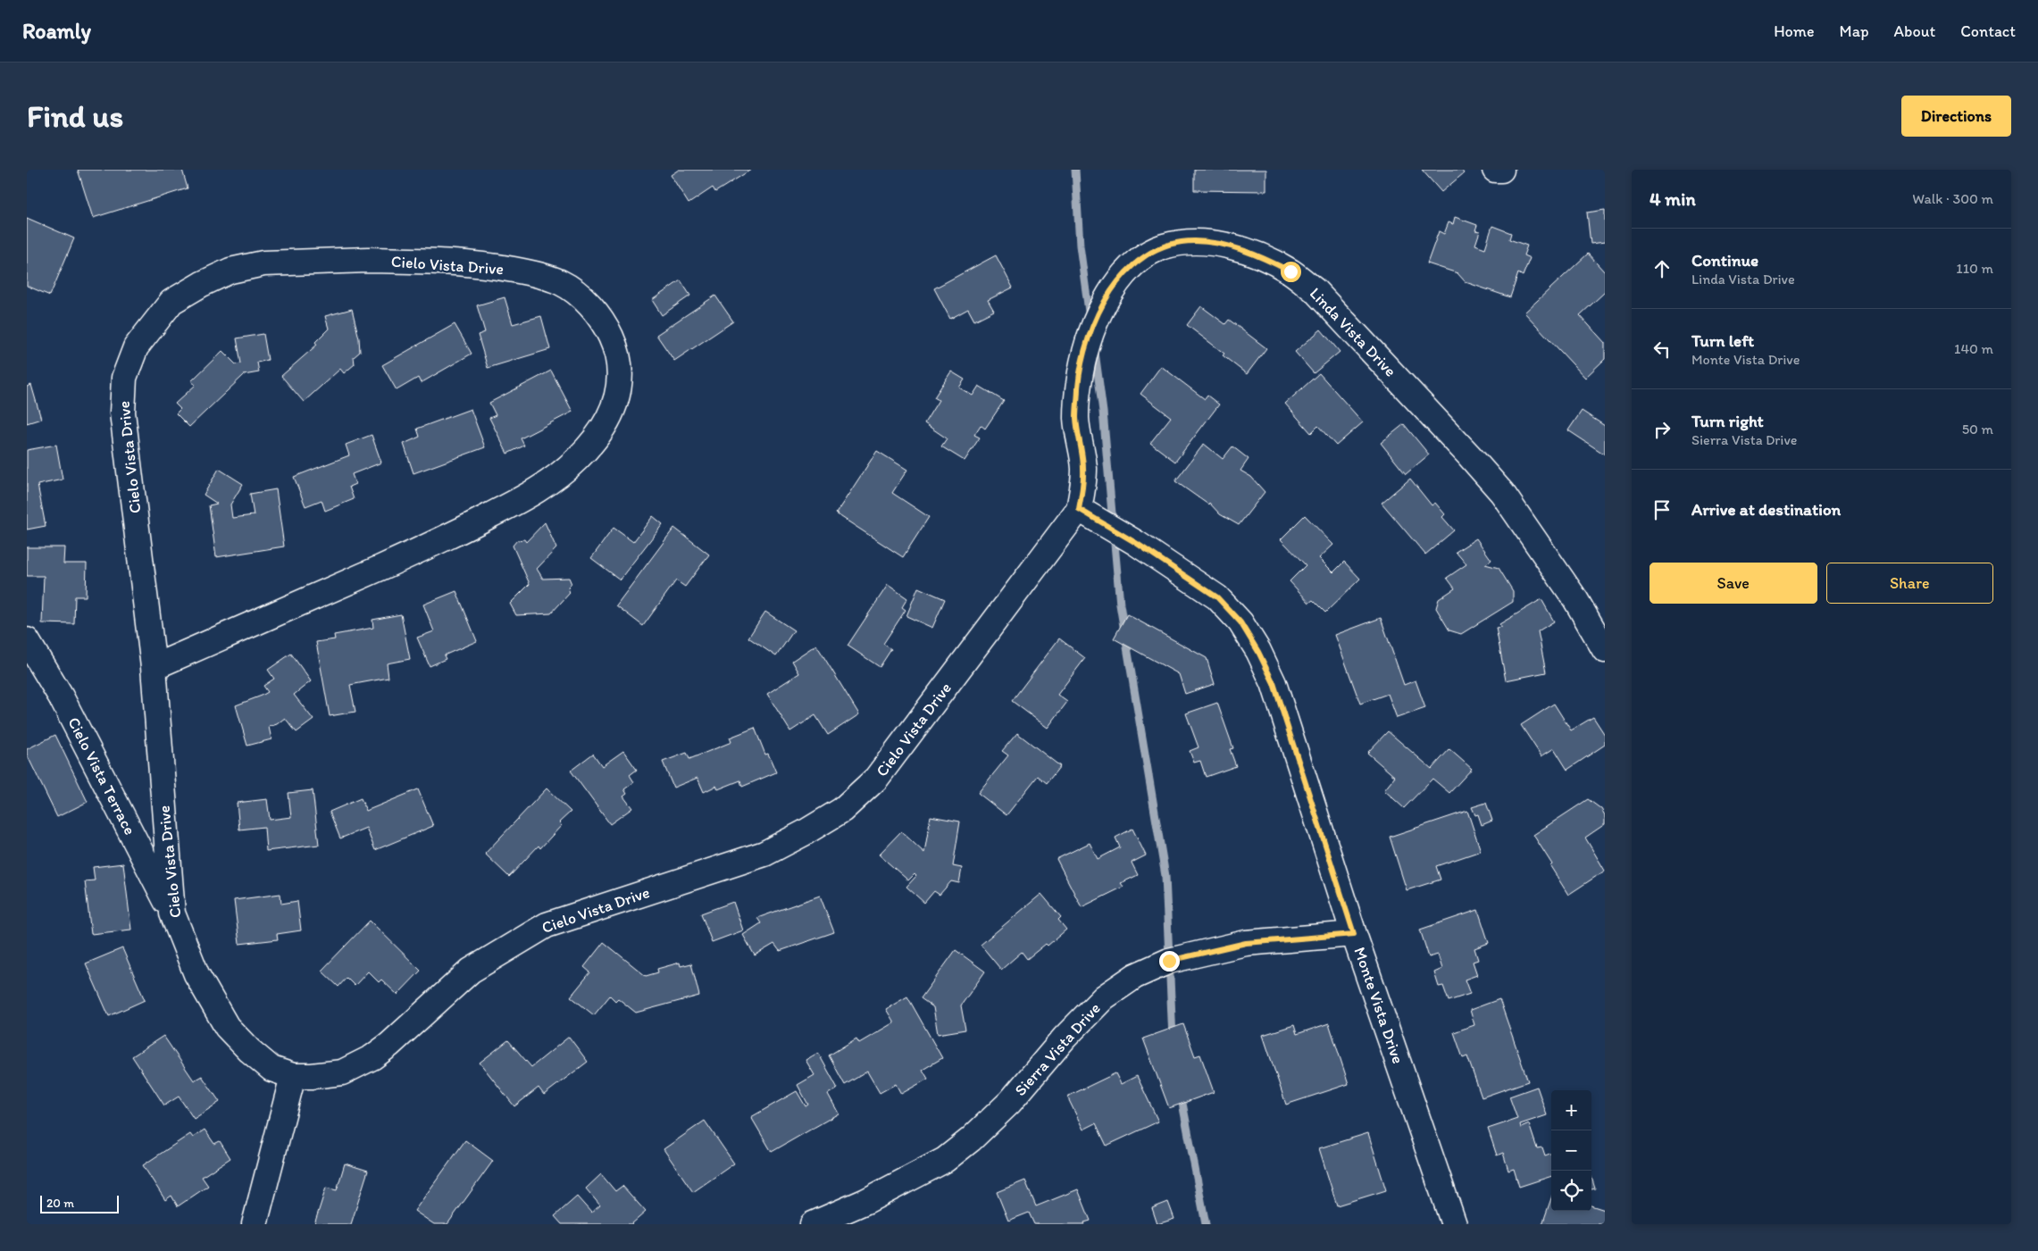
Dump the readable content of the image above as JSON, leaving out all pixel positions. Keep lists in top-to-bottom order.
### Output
{
  "streets": {
    "street": [
      "Cielo Vista Drive",
      "Linda Vista Drive",
      "Cielo Vista Terrace",
      "Monte Vista Drive",
      "Sierra Vista Drive"
    ]
  },
  "crossings": [
    ["Cielo Vista Drive", "Linda Vista Drive"],
    ["Cielo Vista Drive", "Cielo Vista Terrace"],
    ["Cielo Vista Drive", "Monte Vista Drive"],
    ["Linda Vista Drive", "Monte Vista Drive"],
    ["Monte Vista Drive", "Sierra Vista Drive"]
  ],
  "scale_bar": "20 m",
  "page": {
    "header": "Roamly",
    "nav": [
      "Home",
      "Map",
      "About",
      "Contact"
    ],
    "buttons": [
      "Directions",
      ["Save", "Share"]
    ],
    "title": "Find us",
    "heading": ["4 min", "Walk · 300 m"],
    "list": [
      ["Continue", "Linda Vista Drive", "110 m"],
      ["Turn left", "Monte Vista Drive", "140 m"],
      ["Turn right", "Sierra Vista Drive", "50 m"],
      "Arrive at destination"
    ],
    "map_buttons": ["+", "−"],
    "scale": "20 m"
  }
}
